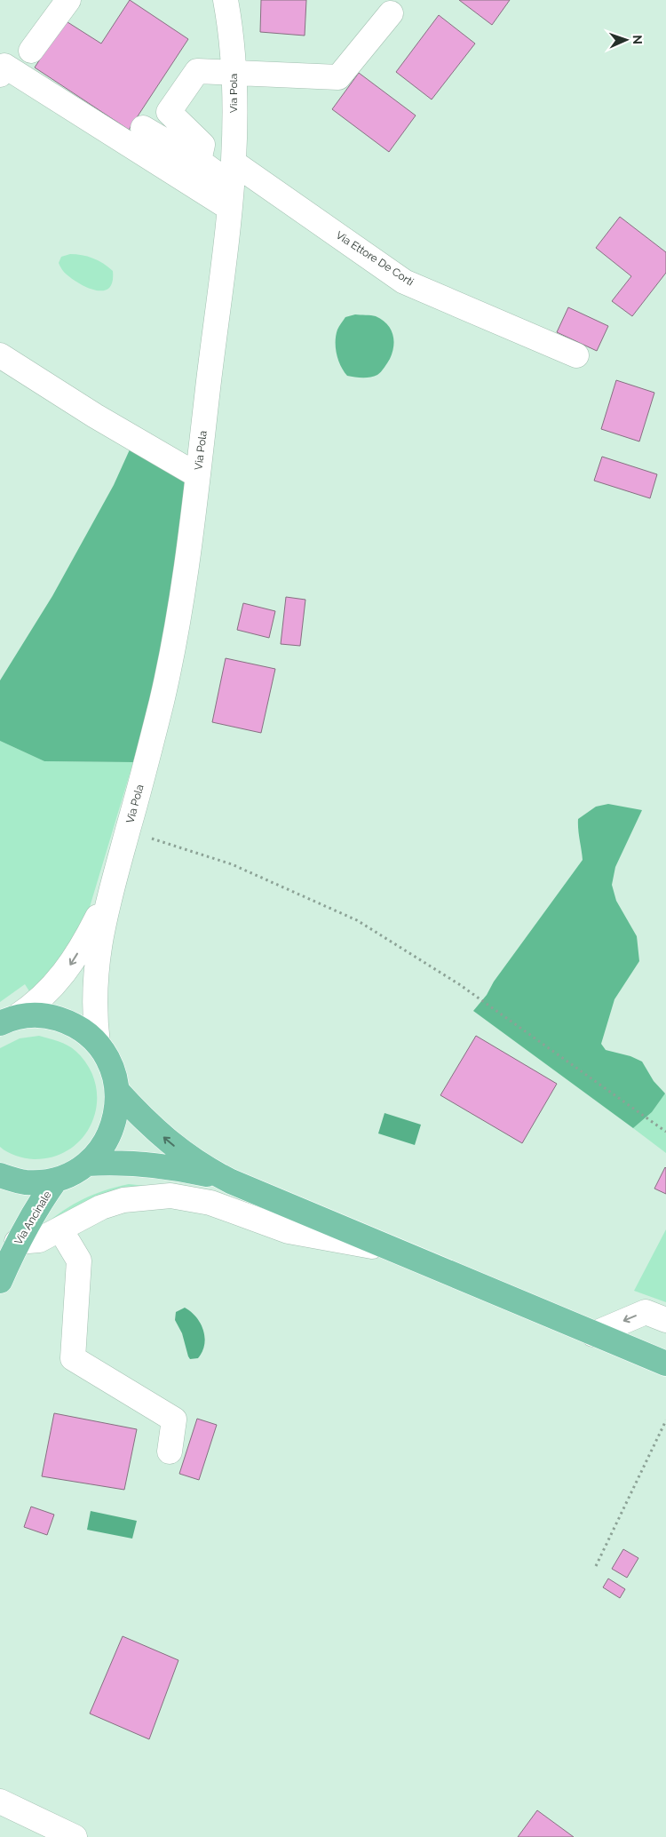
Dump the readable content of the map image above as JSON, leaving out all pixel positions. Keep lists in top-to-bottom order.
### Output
{
  "streets": {
    "main road": ["Via Ancinale"],
    "street": ["Via Pola", "Via Ettore De Corti"]
  },
  "crossings": [
    ["Via Pola", "Via Ettore De Corti"]
  ],
  "north": "right"
}
